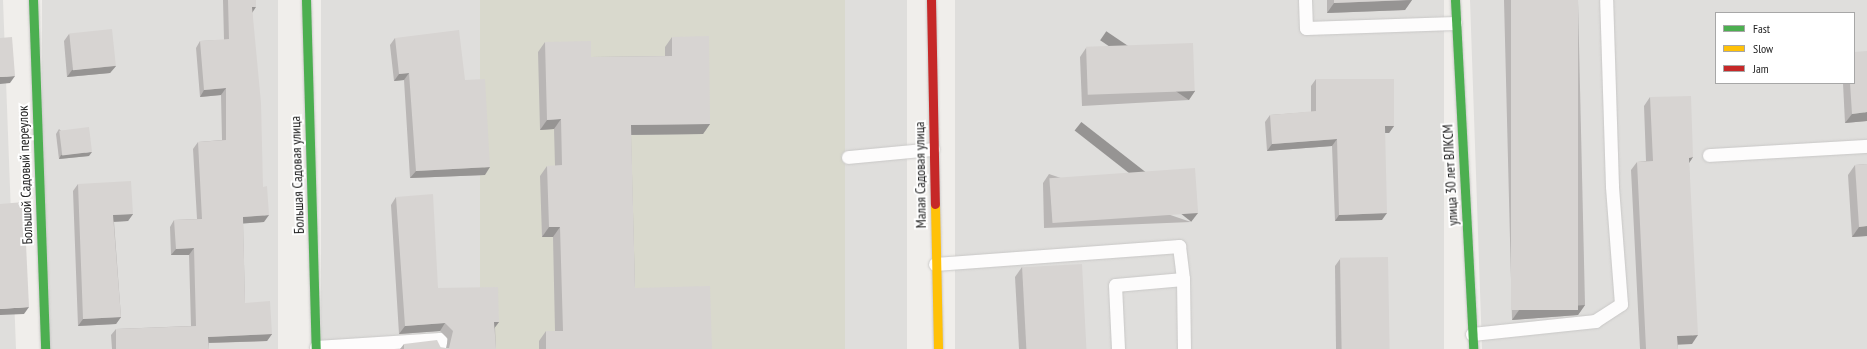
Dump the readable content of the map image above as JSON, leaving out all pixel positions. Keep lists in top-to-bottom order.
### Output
{
  "streets": {
    "street": [
      "Большой Садовый переулок",
      "Большая Садовая улица",
      "Малая Садовая улица",
      "улица 30 лет ВЛКСМ"
    ]
  },
  "legend": ["Fast", "Slow", "Jam"]
}
